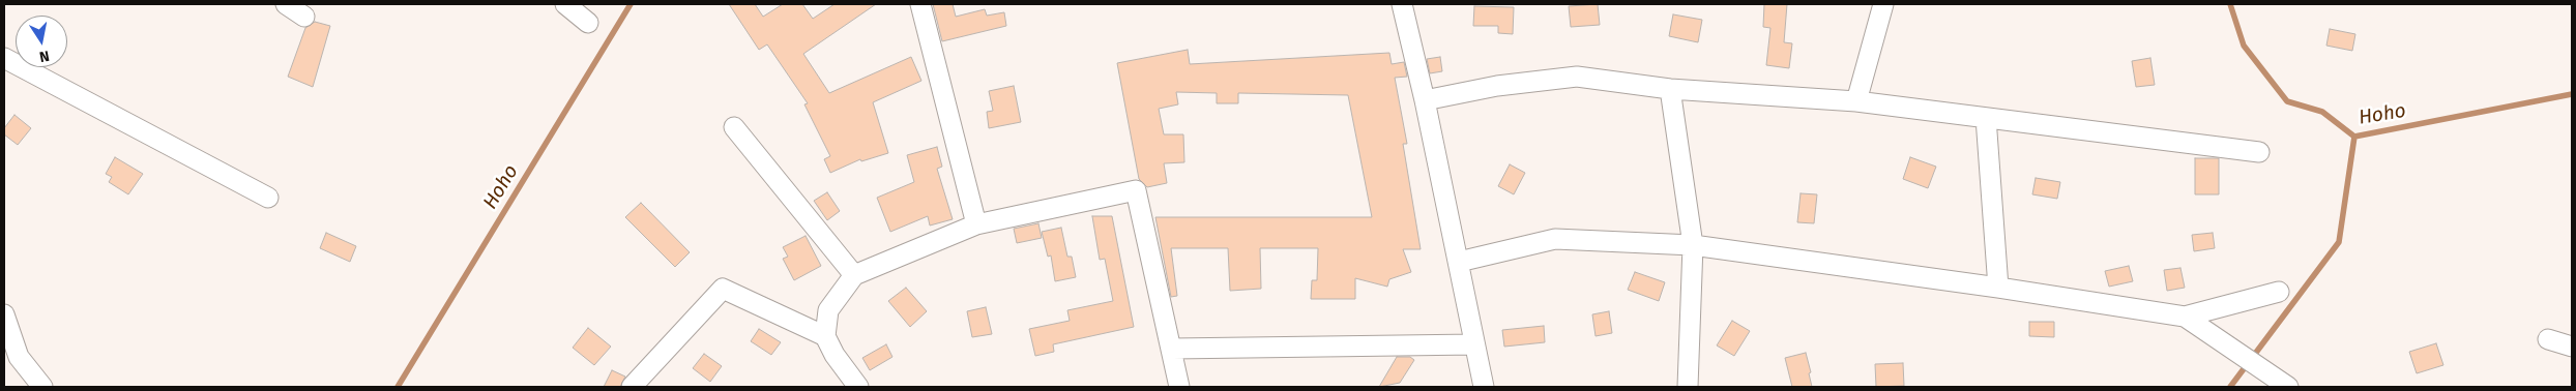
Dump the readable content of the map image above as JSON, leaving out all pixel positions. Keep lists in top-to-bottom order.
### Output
{
  "water": ["Hoho"],
  "north": "bottom"
}
